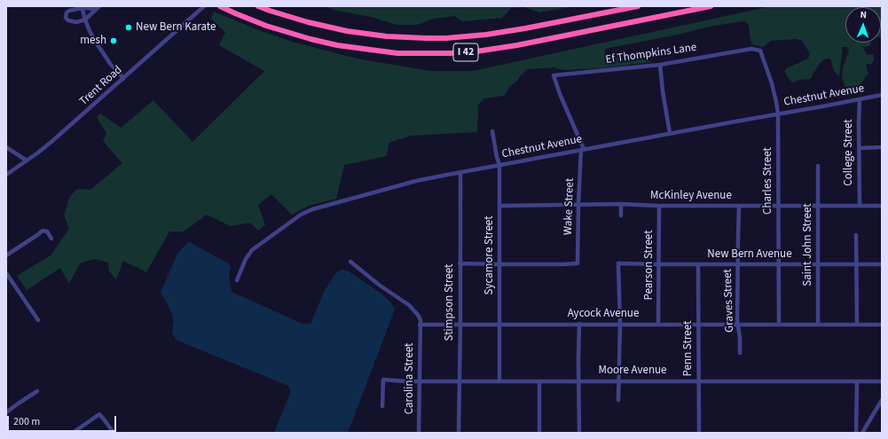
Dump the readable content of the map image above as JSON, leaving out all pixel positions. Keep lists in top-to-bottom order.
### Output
{
  "streets": {
    "highway": ["I 42"],
    "street": [
      "Ef Thompkins Lane",
      "Trent Road",
      "Chestnut Avenue",
      "College Street",
      "Charles Street",
      "McKinley Avenue",
      "Wake Street",
      "Saint John Street",
      "New Bern Avenue",
      "Sycamore Street",
      "Pearson Street",
      "Graves Street",
      "Stimpson Street",
      "Aycock Avenue",
      "Penn Street",
      "Moore Avenue",
      "Carolina Street"
    ]
  },
  "crossings": [
    ["Ef Thompkins Lane", "Charles Street"],
    ["Ef Thompkins Lane", "Wake Street"],
    ["Chestnut Avenue", "College Street"],
    ["Chestnut Avenue", "Charles Street"],
    ["Chestnut Avenue", "Wake Street"],
    ["Chestnut Avenue", "Sycamore Street"],
    ["Chestnut Avenue", "Stimpson Street"],
    ["College Street", "McKinley Avenue"],
    ["Charles Street", "McKinley Avenue"],
    ["Charles Street", "New Bern Avenue"],
    ["Charles Street", "Aycock Avenue"],
    ["McKinley Avenue", "Wake Street"],
    ["McKinley Avenue", "Saint John Street"],
    ["McKinley Avenue", "Sycamore Street"],
    ["McKinley Avenue", "Pearson Street"],
    ["McKinley Avenue", "Graves Street"],
    ["Wake Street", "Sycamore Street"],
    ["Saint John Street", "New Bern Avenue"],
    ["Saint John Street", "Aycock Avenue"],
    ["New Bern Avenue", "Pearson Street"],
    ["New Bern Avenue", "Graves Street"],
    ["New Bern Avenue", "Aycock Avenue"],
    ["New Bern Avenue", "Penn Street"],
    ["Sycamore Street", "Aycock Avenue"],
    ["Sycamore Street", "Moore Avenue"],
    ["Pearson Street", "Aycock Avenue"],
    ["Graves Street", "Aycock Avenue"],
    ["Stimpson Street", "Aycock Avenue"],
    ["Stimpson Street", "Moore Avenue"],
    ["Aycock Avenue", "Penn Street"],
    ["Aycock Avenue", "Carolina Street"],
    ["Penn Street", "Moore Avenue"],
    ["Moore Avenue", "Carolina Street"]
  ],
  "places": ["New Bern Karate", "mesh"],
  "scale_bar": "200 m",
  "north": "top"
}
